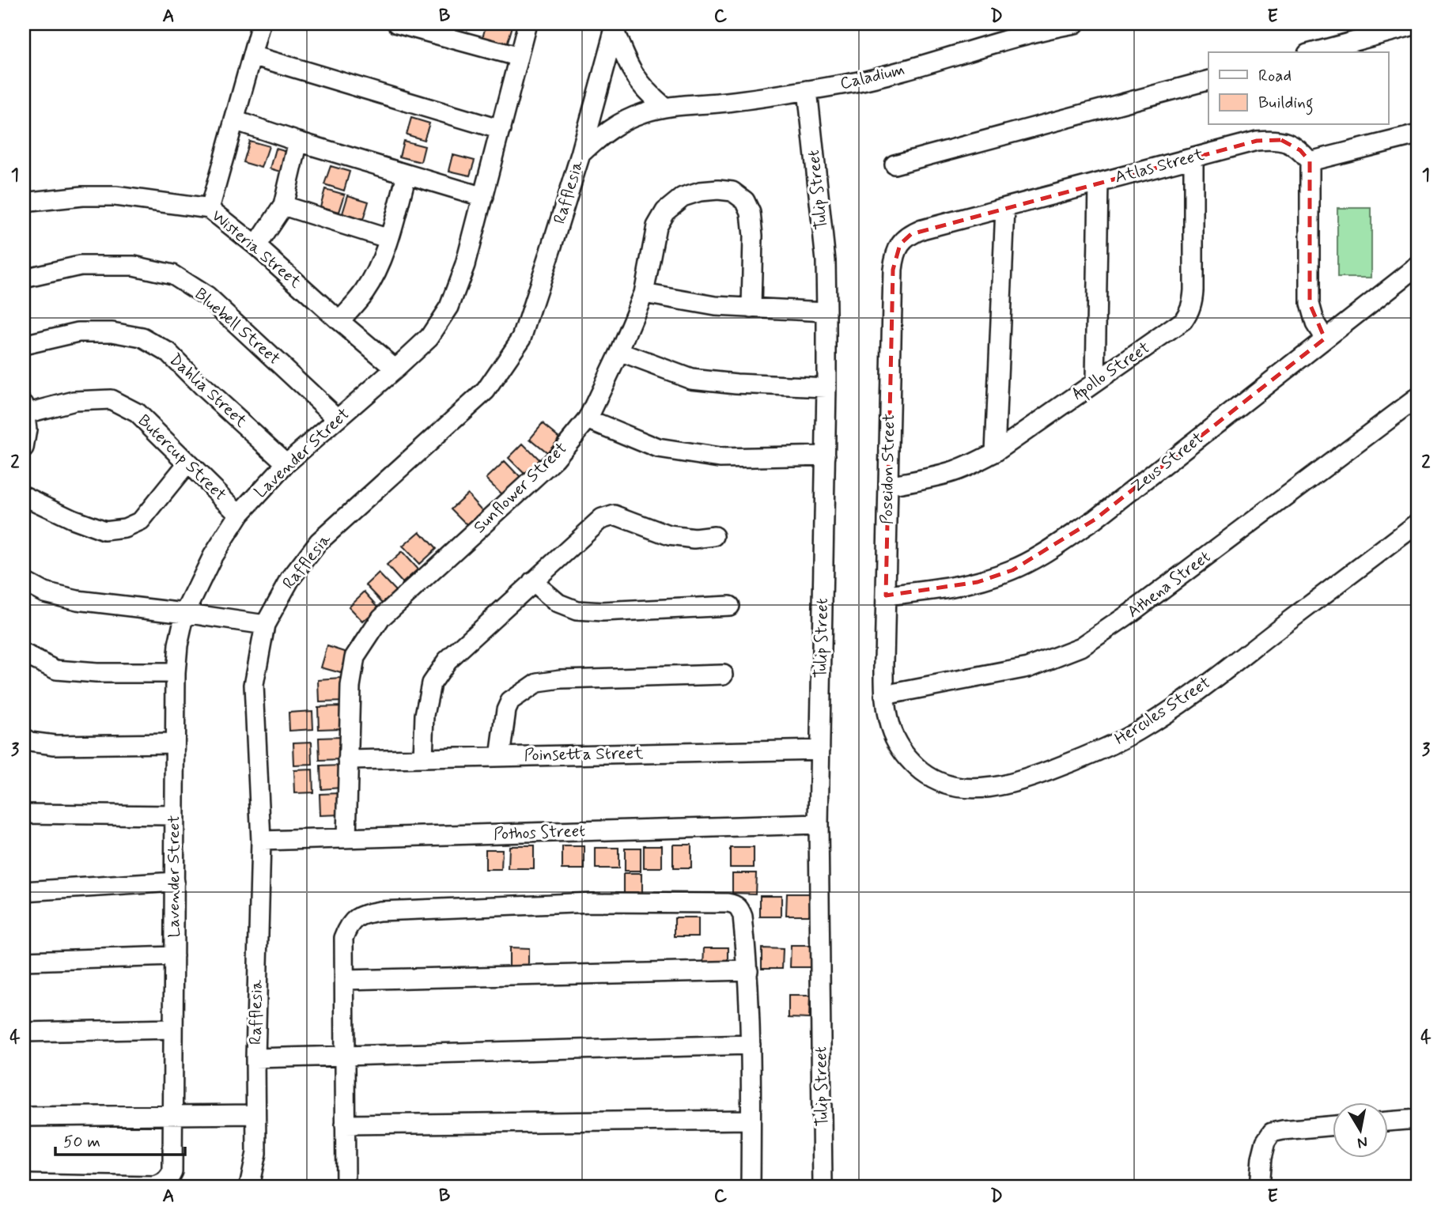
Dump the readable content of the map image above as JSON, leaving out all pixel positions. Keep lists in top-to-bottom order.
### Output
{
  "streets": {
    "street": [
      "Caladium",
      "Atlas Street",
      "Tulip Street",
      "Rafflesia",
      "Wisteria Street",
      "Bluebell Street",
      "Apollo Street",
      "Dahlia Street",
      "Lavender Street",
      "Butercup Street",
      "Zeus Street",
      "Poseidon Street",
      "Sunflower Street",
      "Athena Street",
      "Hercules Street",
      "Poinsetta Street",
      "Pothos Street"
    ]
  },
  "crossings": [
    ["Caladium", "Tulip Street"],
    ["Caladium", "Rafflesia"],
    ["Atlas Street", "Apollo Street"],
    ["Atlas Street", "Poseidon Street"],
    ["Tulip Street", "Poinsetta Street"],
    ["Tulip Street", "Pothos Street"],
    ["Rafflesia", "Pothos Street"],
    ["Wisteria Street", "Lavender Street"],
    ["Bluebell Street", "Lavender Street"],
    ["Apollo Street", "Poseidon Street"],
    ["Dahlia Street", "Lavender Street"],
    ["Lavender Street", "Butercup Street"],
    ["Zeus Street", "Poseidon Street"],
    ["Poseidon Street", "Athena Street"],
    ["Poseidon Street", "Hercules Street"],
    ["Sunflower Street", "Poinsetta Street"],
    ["Sunflower Street", "Pothos Street"],
    ["Athena Street", "Hercules Street"]
  ],
  "legend": ["Road", "Building"],
  "scale_bar": "50 m",
  "north": "bottom",
  "grid": {
    "columns": [
      "A",
      "B",
      "C",
      "D",
      "E"
    ],
    "rows": [
      "1",
      "2",
      "3",
      "4"
    ]
  }
}
